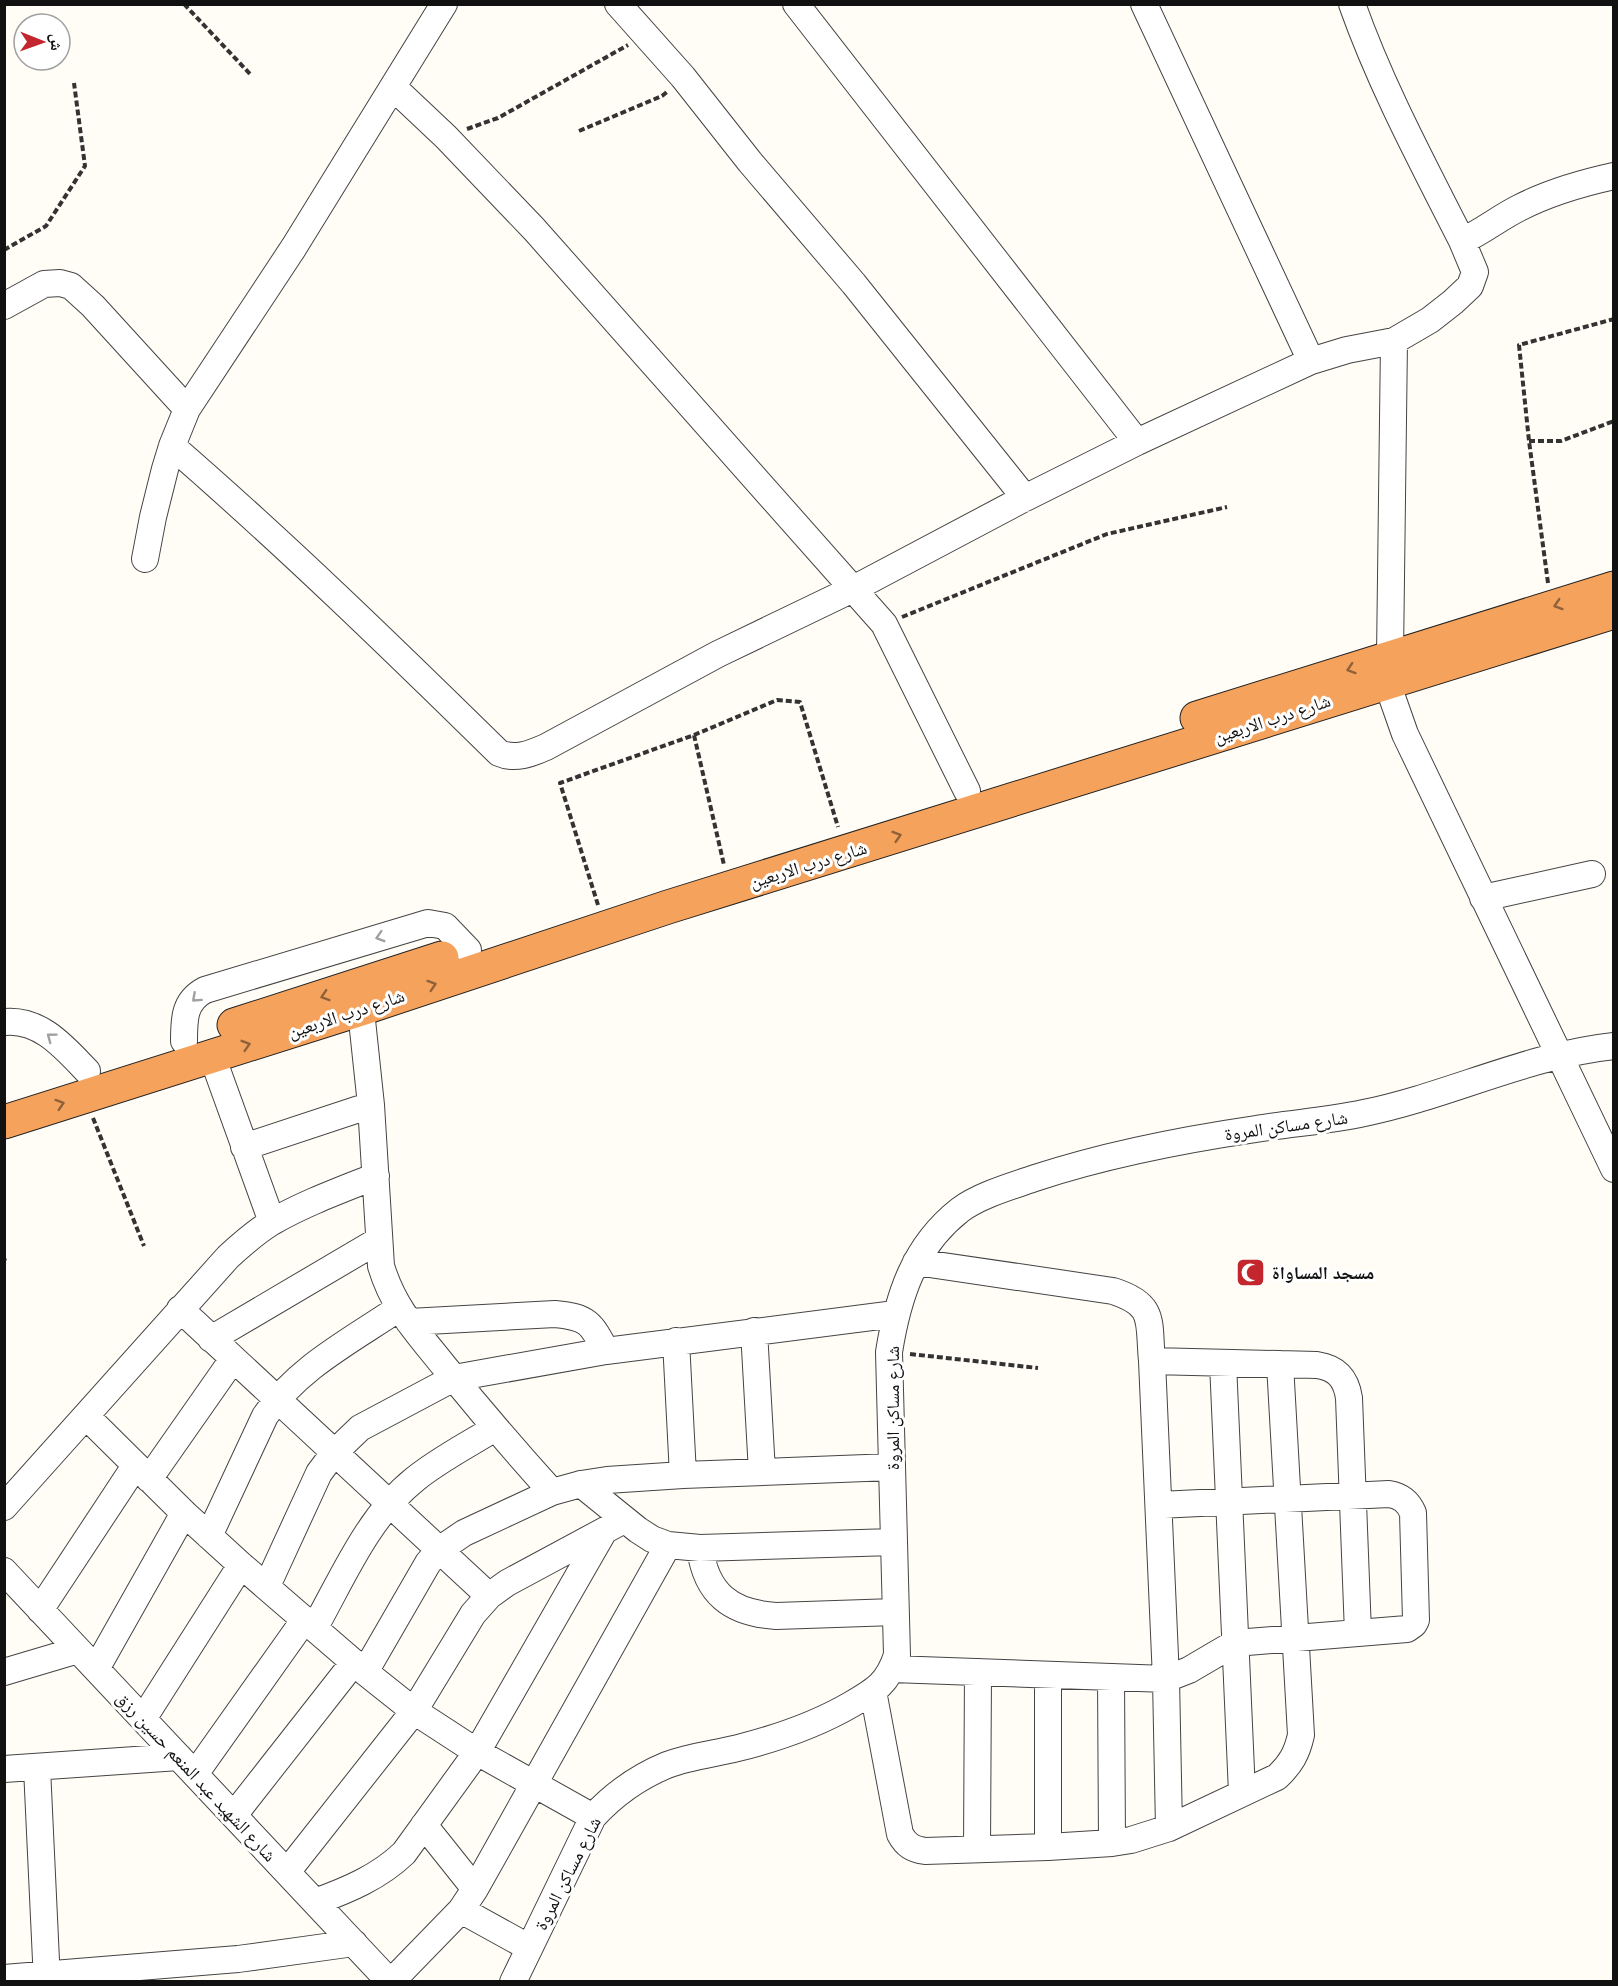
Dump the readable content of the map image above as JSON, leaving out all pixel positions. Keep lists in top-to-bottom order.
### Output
{
  "streets": {
    "highway": ["شارع درب الاربعين"],
    "street": ["شارع مساكن المروة", "شارع الشهيد عبد المنعم حسين رزق"]
  },
  "places": {
    "mosque": ["مسجد المساواة"]
  },
  "north": "right"
}
